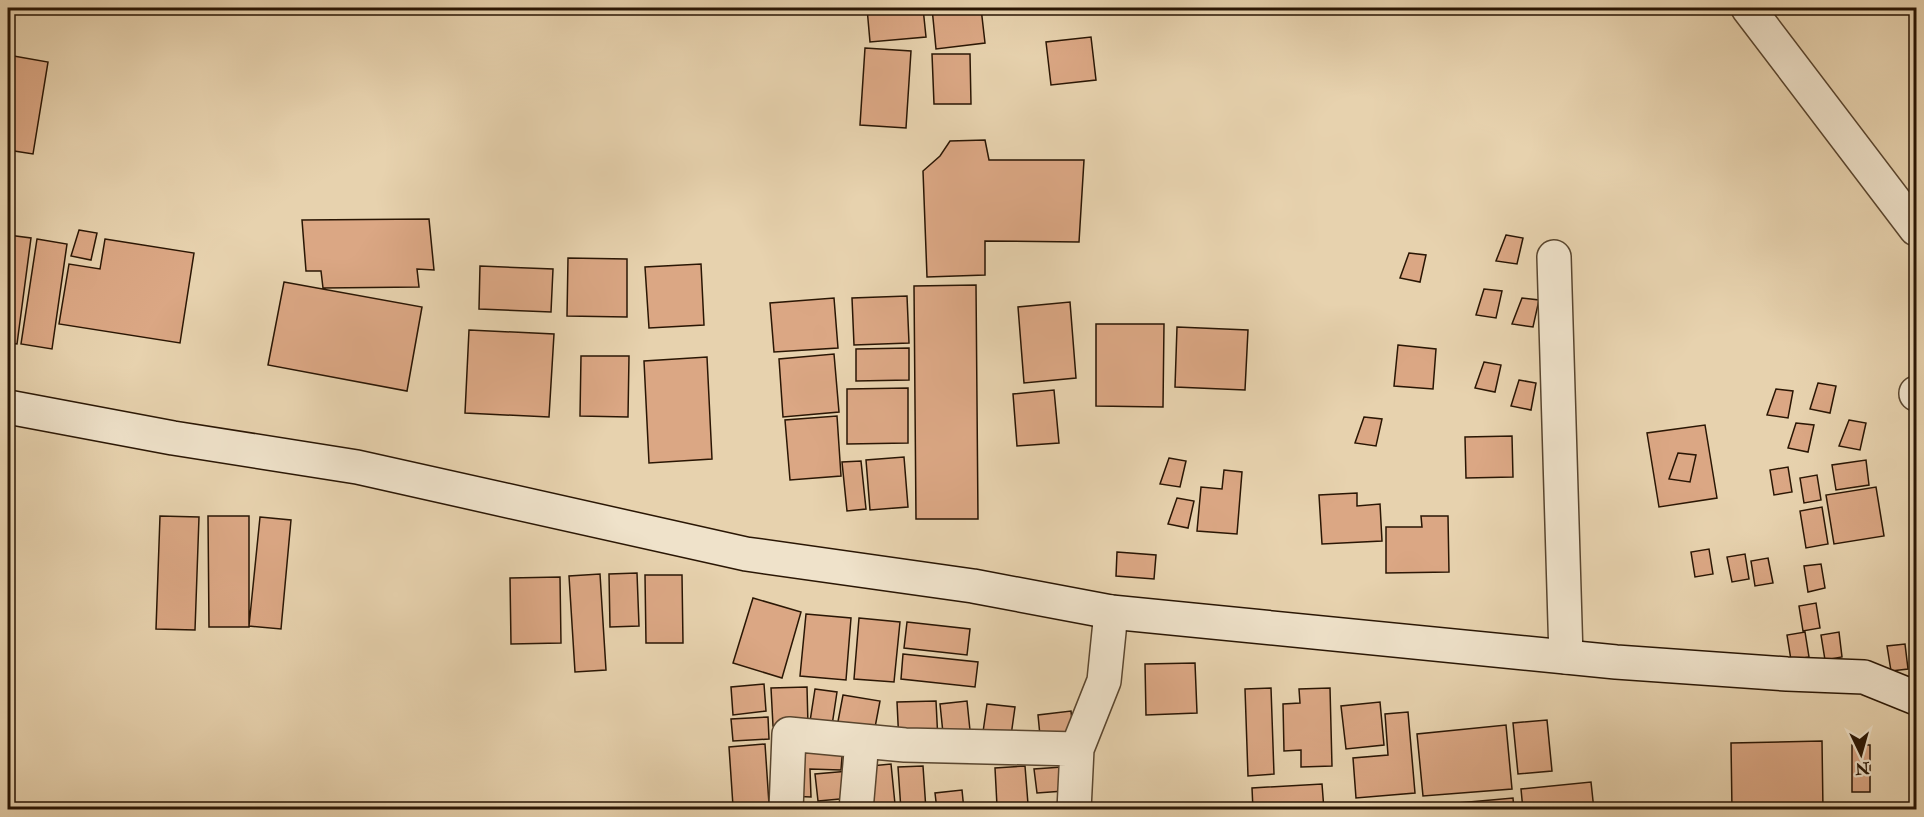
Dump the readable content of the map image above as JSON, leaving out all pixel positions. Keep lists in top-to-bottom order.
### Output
{
  "north": "bottom"
}
